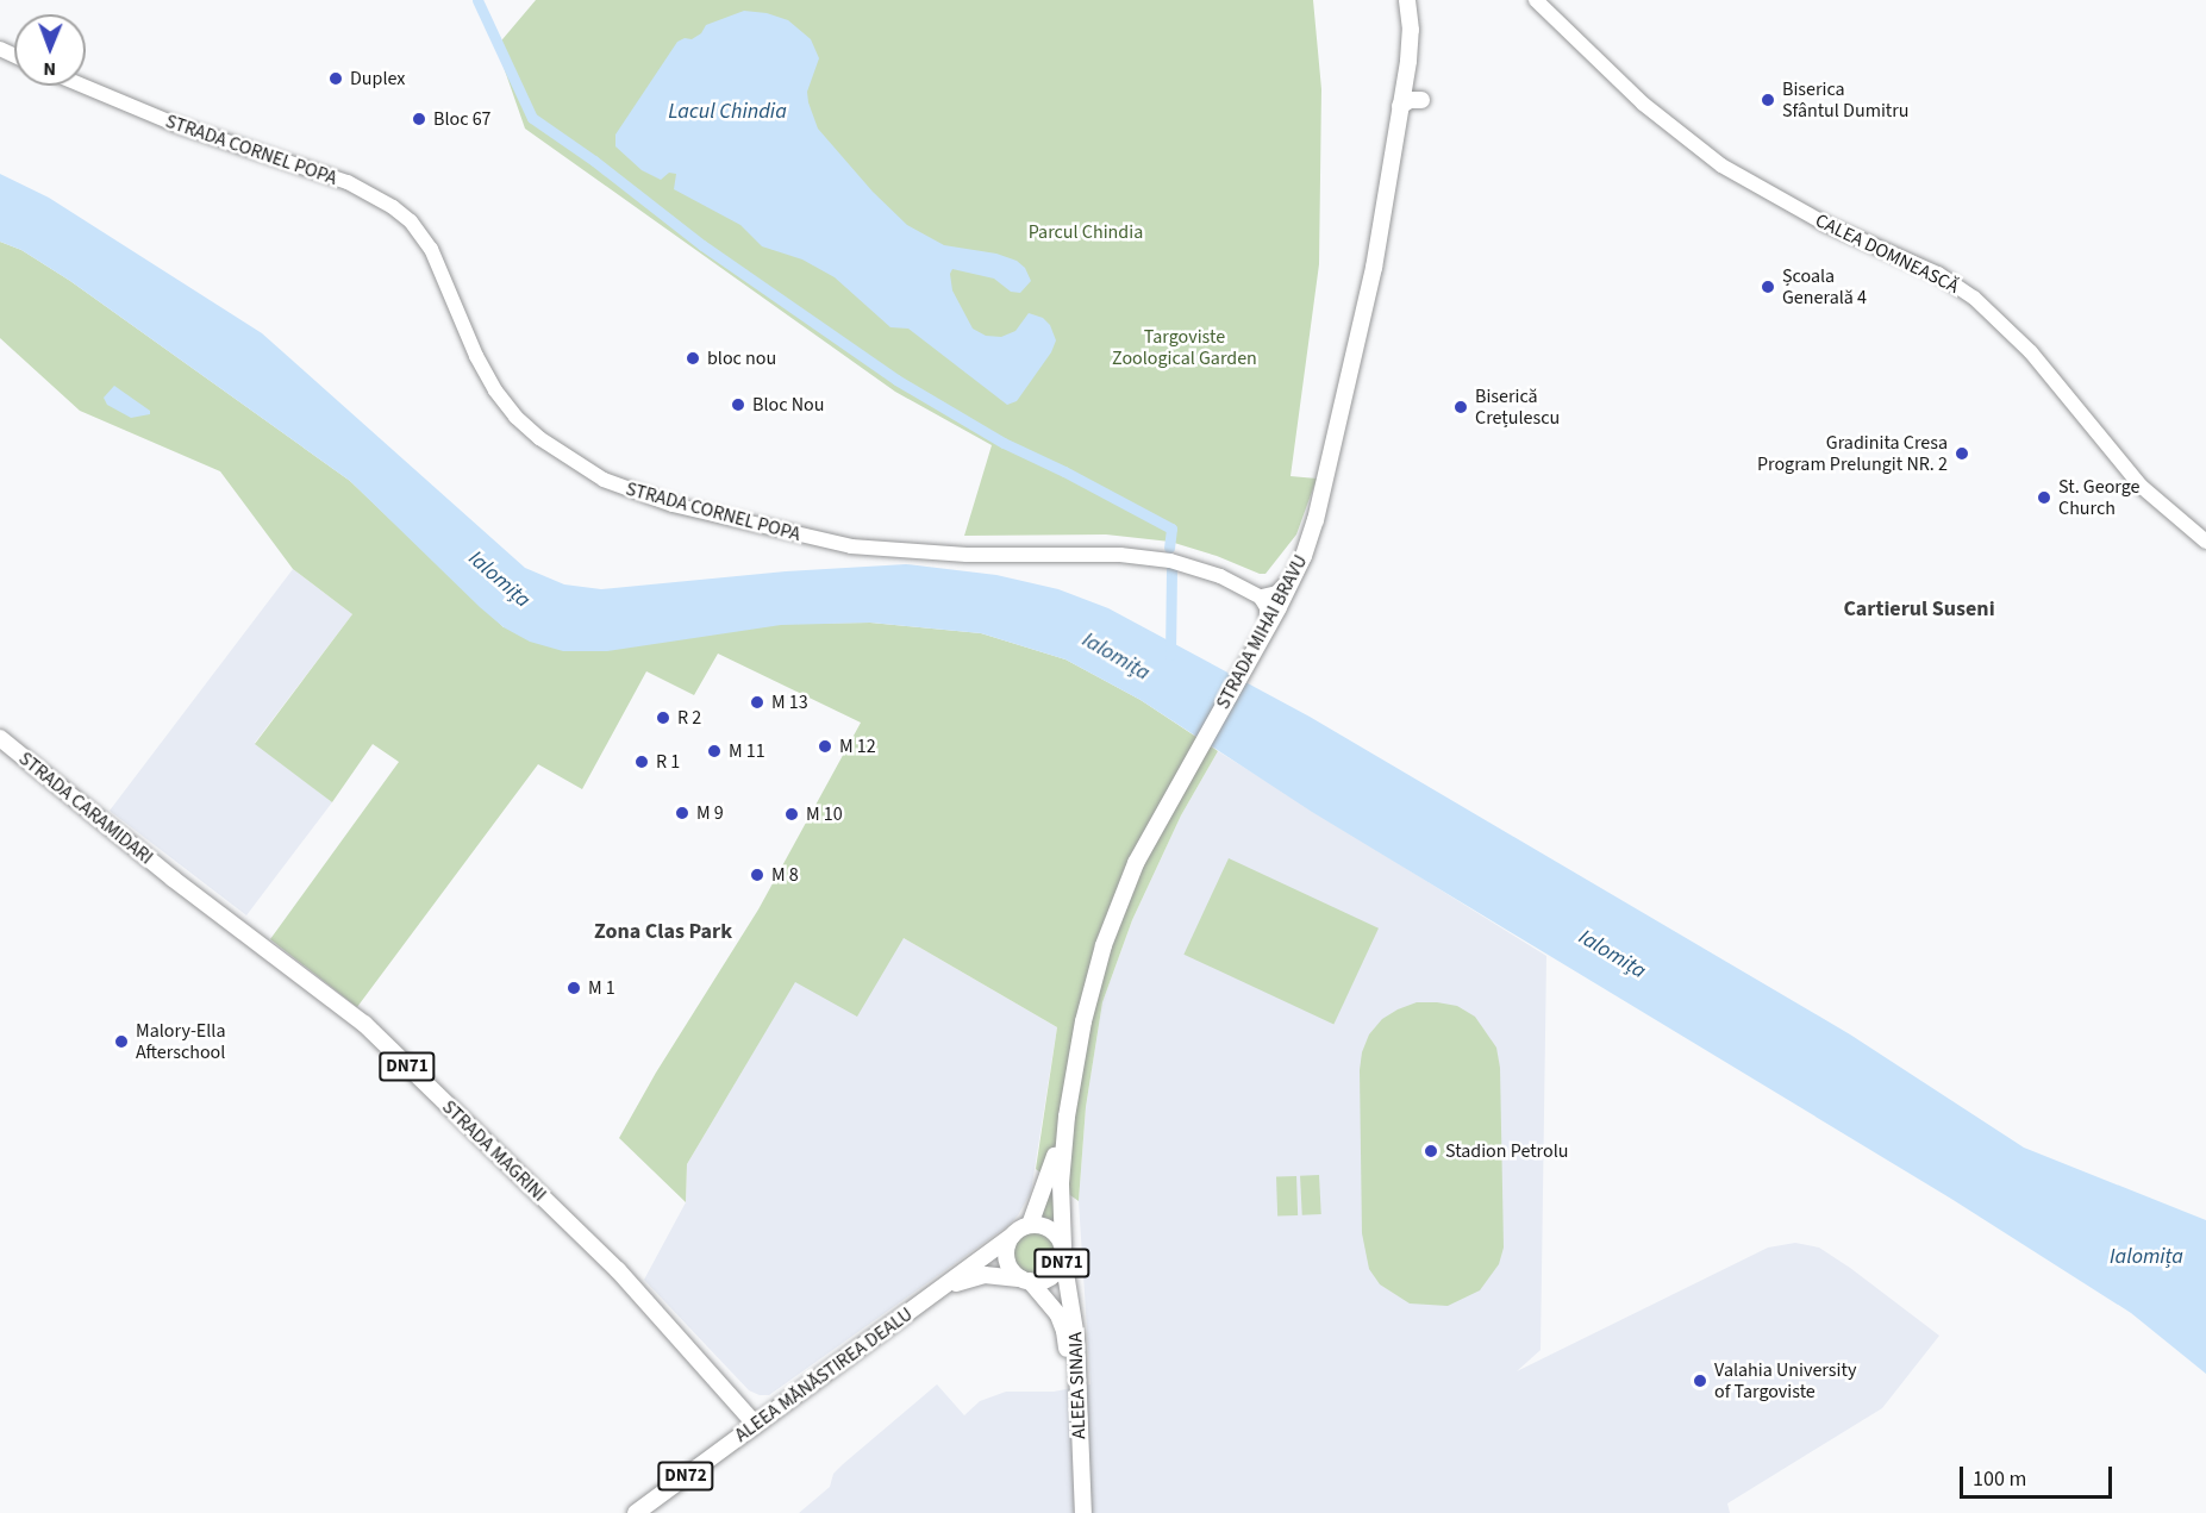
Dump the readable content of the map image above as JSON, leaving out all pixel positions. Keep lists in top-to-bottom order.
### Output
{
  "streets": {
    "main road": [
      "STRADA CORNEL POPA",
      "CALEA DOMNEASCĂ",
      "STRADA MIHAI BRAVU",
      "STRADA CARAMIDARI",
      "DN71",
      "STRADA MAGRINI",
      "ALEEA MĂNĂSTIREA DEALU",
      "ALEEA SINAIA",
      "DN72"
    ]
  },
  "crossings": [
    ["STRADA CORNEL POPA", "STRADA MIHAI BRAVU"],
    ["STRADA MIHAI BRAVU", "DN71"],
    ["STRADA MIHAI BRAVU", "ALEEA MĂNĂSTIREA DEALU"],
    ["STRADA MIHAI BRAVU", "ALEEA SINAIA"],
    ["STRADA CARAMIDARI", "STRADA MAGRINI"],
    ["DN71", "ALEEA MĂNĂSTIREA DEALU"],
    ["DN71", "ALEEA SINAIA"],
    ["STRADA MAGRINI", "ALEEA MĂNĂSTIREA DEALU"],
    ["ALEEA MĂNĂSTIREA DEALU", "ALEEA SINAIA"]
  ],
  "districts": ["Cartierul Suseni", "Zona Clas Park"],
  "water": ["Lacul Chindia", "Ialomița"],
  "parks": ["Parcul Chindia", "Targoviste Zoological Garden"],
  "places": [
    "Duplex",
    "Biserica Sfântul Dumitru",
    "Bloc 67",
    "Școala Generală 4",
    "bloc nou",
    "Bloc Nou",
    "Biserică Crețulescu",
    "Gradinita Cresa Program Prelungit NR. 2",
    "St. George Church",
    "M 13",
    "R 2",
    "M 12",
    "M 11",
    "R 1",
    "M 9",
    "M 10",
    "M 8",
    "M 1",
    "Malory-Ella Afterschool",
    "Stadion Petrolu",
    "Valahia University of Targoviste"
  ],
  "scale_bar": "100 m",
  "north": "bottom"
}
